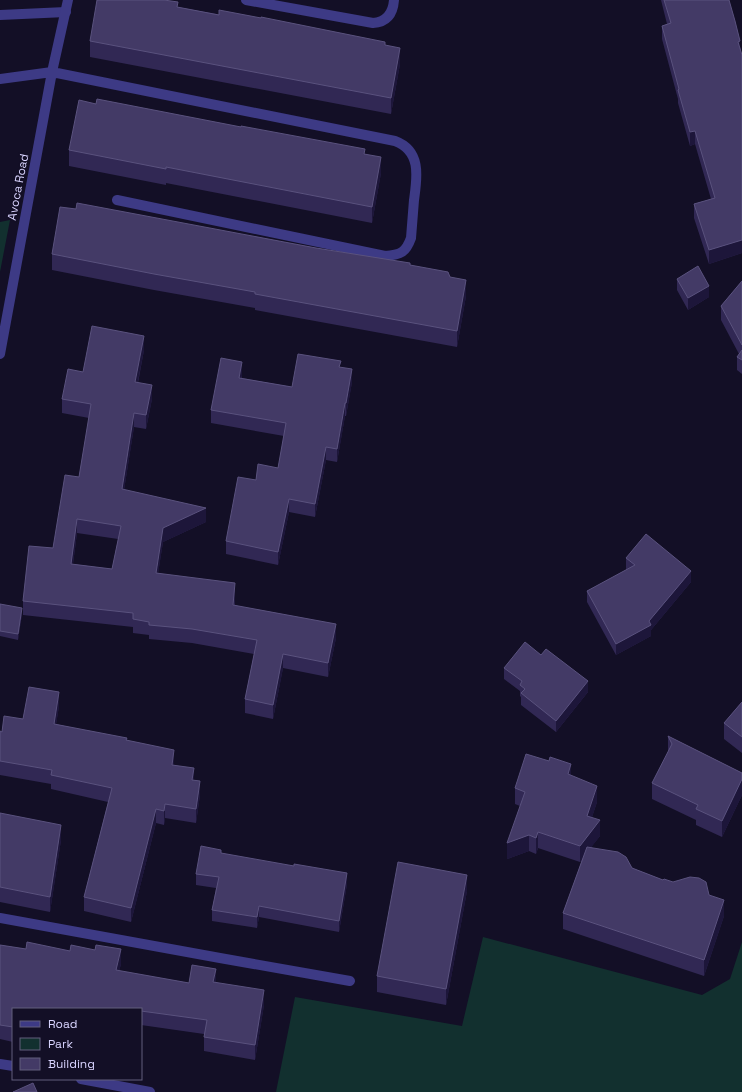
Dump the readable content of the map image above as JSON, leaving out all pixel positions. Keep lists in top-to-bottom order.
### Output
{
  "streets": {
    "street": ["Avoca Road"]
  },
  "legend": ["Road", "Park", "Building"]
}
